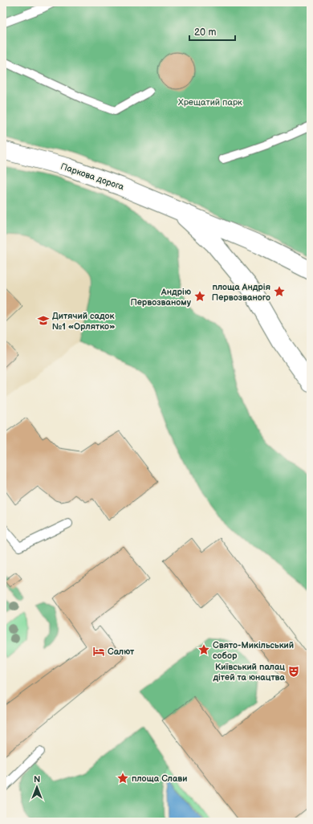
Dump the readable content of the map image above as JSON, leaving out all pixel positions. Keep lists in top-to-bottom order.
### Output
{
  "streets": {
    "main road": ["Паркова дорога"]
  },
  "parks": ["Хрещатий парк"],
  "places": {
    "place": [
      "площа Андрія Первозваного",
      "Андрію Первозваному",
      "Свято-Микільський собор",
      "площа Слави"
    ],
    "school or university": ["Дитячий садок №1 «Орлятко»"],
    "hotel": ["Салют"],
    "theatre": ["Київський палац дітей та юнацтва"]
  },
  "scale_bar": "20 m",
  "north": "top"
}
